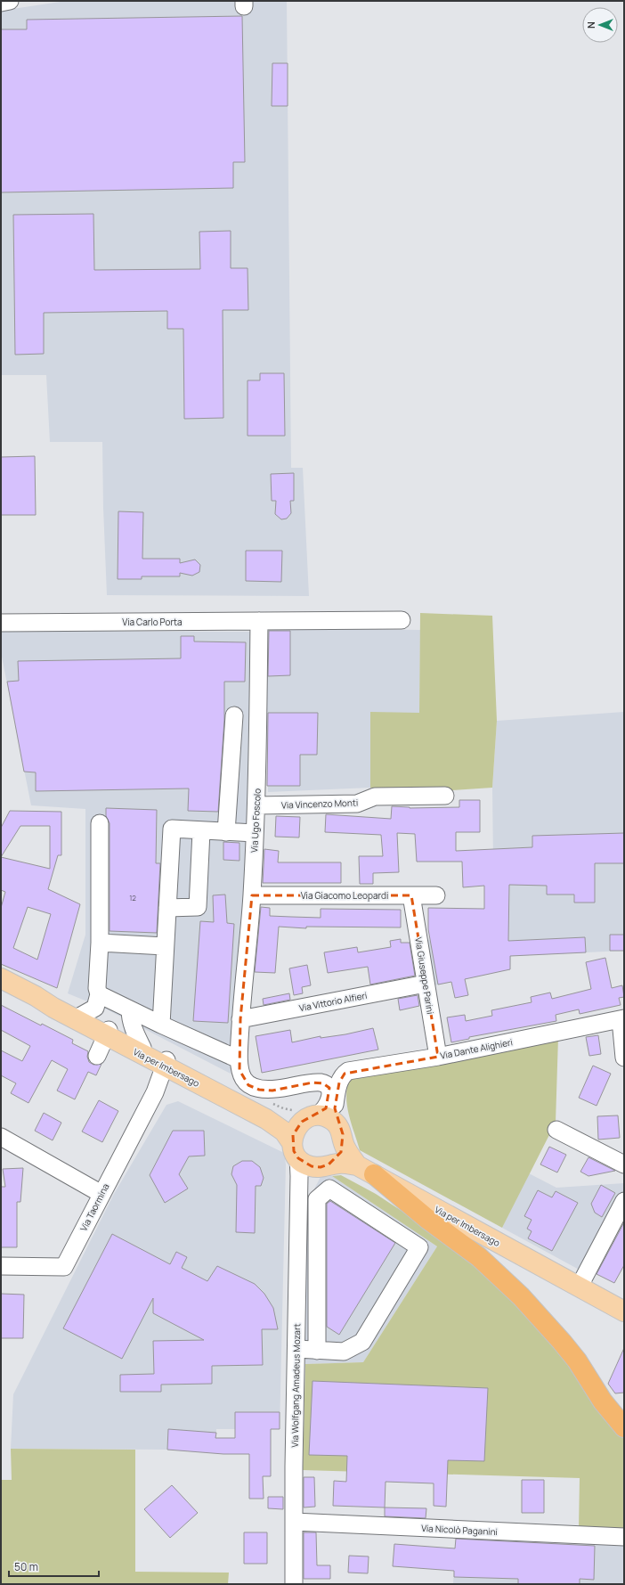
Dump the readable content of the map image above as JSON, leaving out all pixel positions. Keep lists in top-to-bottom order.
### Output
{
  "streets": {
    "main road": ["Via per Imbersago"],
    "street": [
      "Via Carlo Porta",
      "Via Vincenzo Monti",
      "Via Ugo Foscolo",
      "Via Giacomo Leopardi",
      "Via Giuseppe Parini",
      "Via Vittorio Alfieri",
      "Via Dante Alighieri",
      "Via Taormina",
      "Via Wolfgang Amadeus Mozart",
      "Via Nicolò Paganini"
    ]
  },
  "crossings": [
    ["Via Carlo Porta", "Via Ugo Foscolo"],
    ["Via Vincenzo Monti", "Via Ugo Foscolo"],
    ["Via Ugo Foscolo", "Via Giacomo Leopardi"],
    ["Via Ugo Foscolo", "Via Vittorio Alfieri"],
    ["Via Giacomo Leopardi", "Via Giuseppe Parini"],
    ["Via Giuseppe Parini", "Via Vittorio Alfieri"],
    ["Via Giuseppe Parini", "Via Dante Alighieri"],
    ["Via Dante Alighieri", "Via per Imbersago"],
    ["Via Dante Alighieri", "Via Wolfgang Amadeus Mozart"],
    ["Via per Imbersago", "Via Taormina"],
    ["Via per Imbersago", "Via Wolfgang Amadeus Mozart"],
    ["Via Wolfgang Amadeus Mozart", "Via Nicolò Paganini"]
  ],
  "house_numbers": ["12"],
  "scale_bar": "50 m",
  "north": "left"
}
